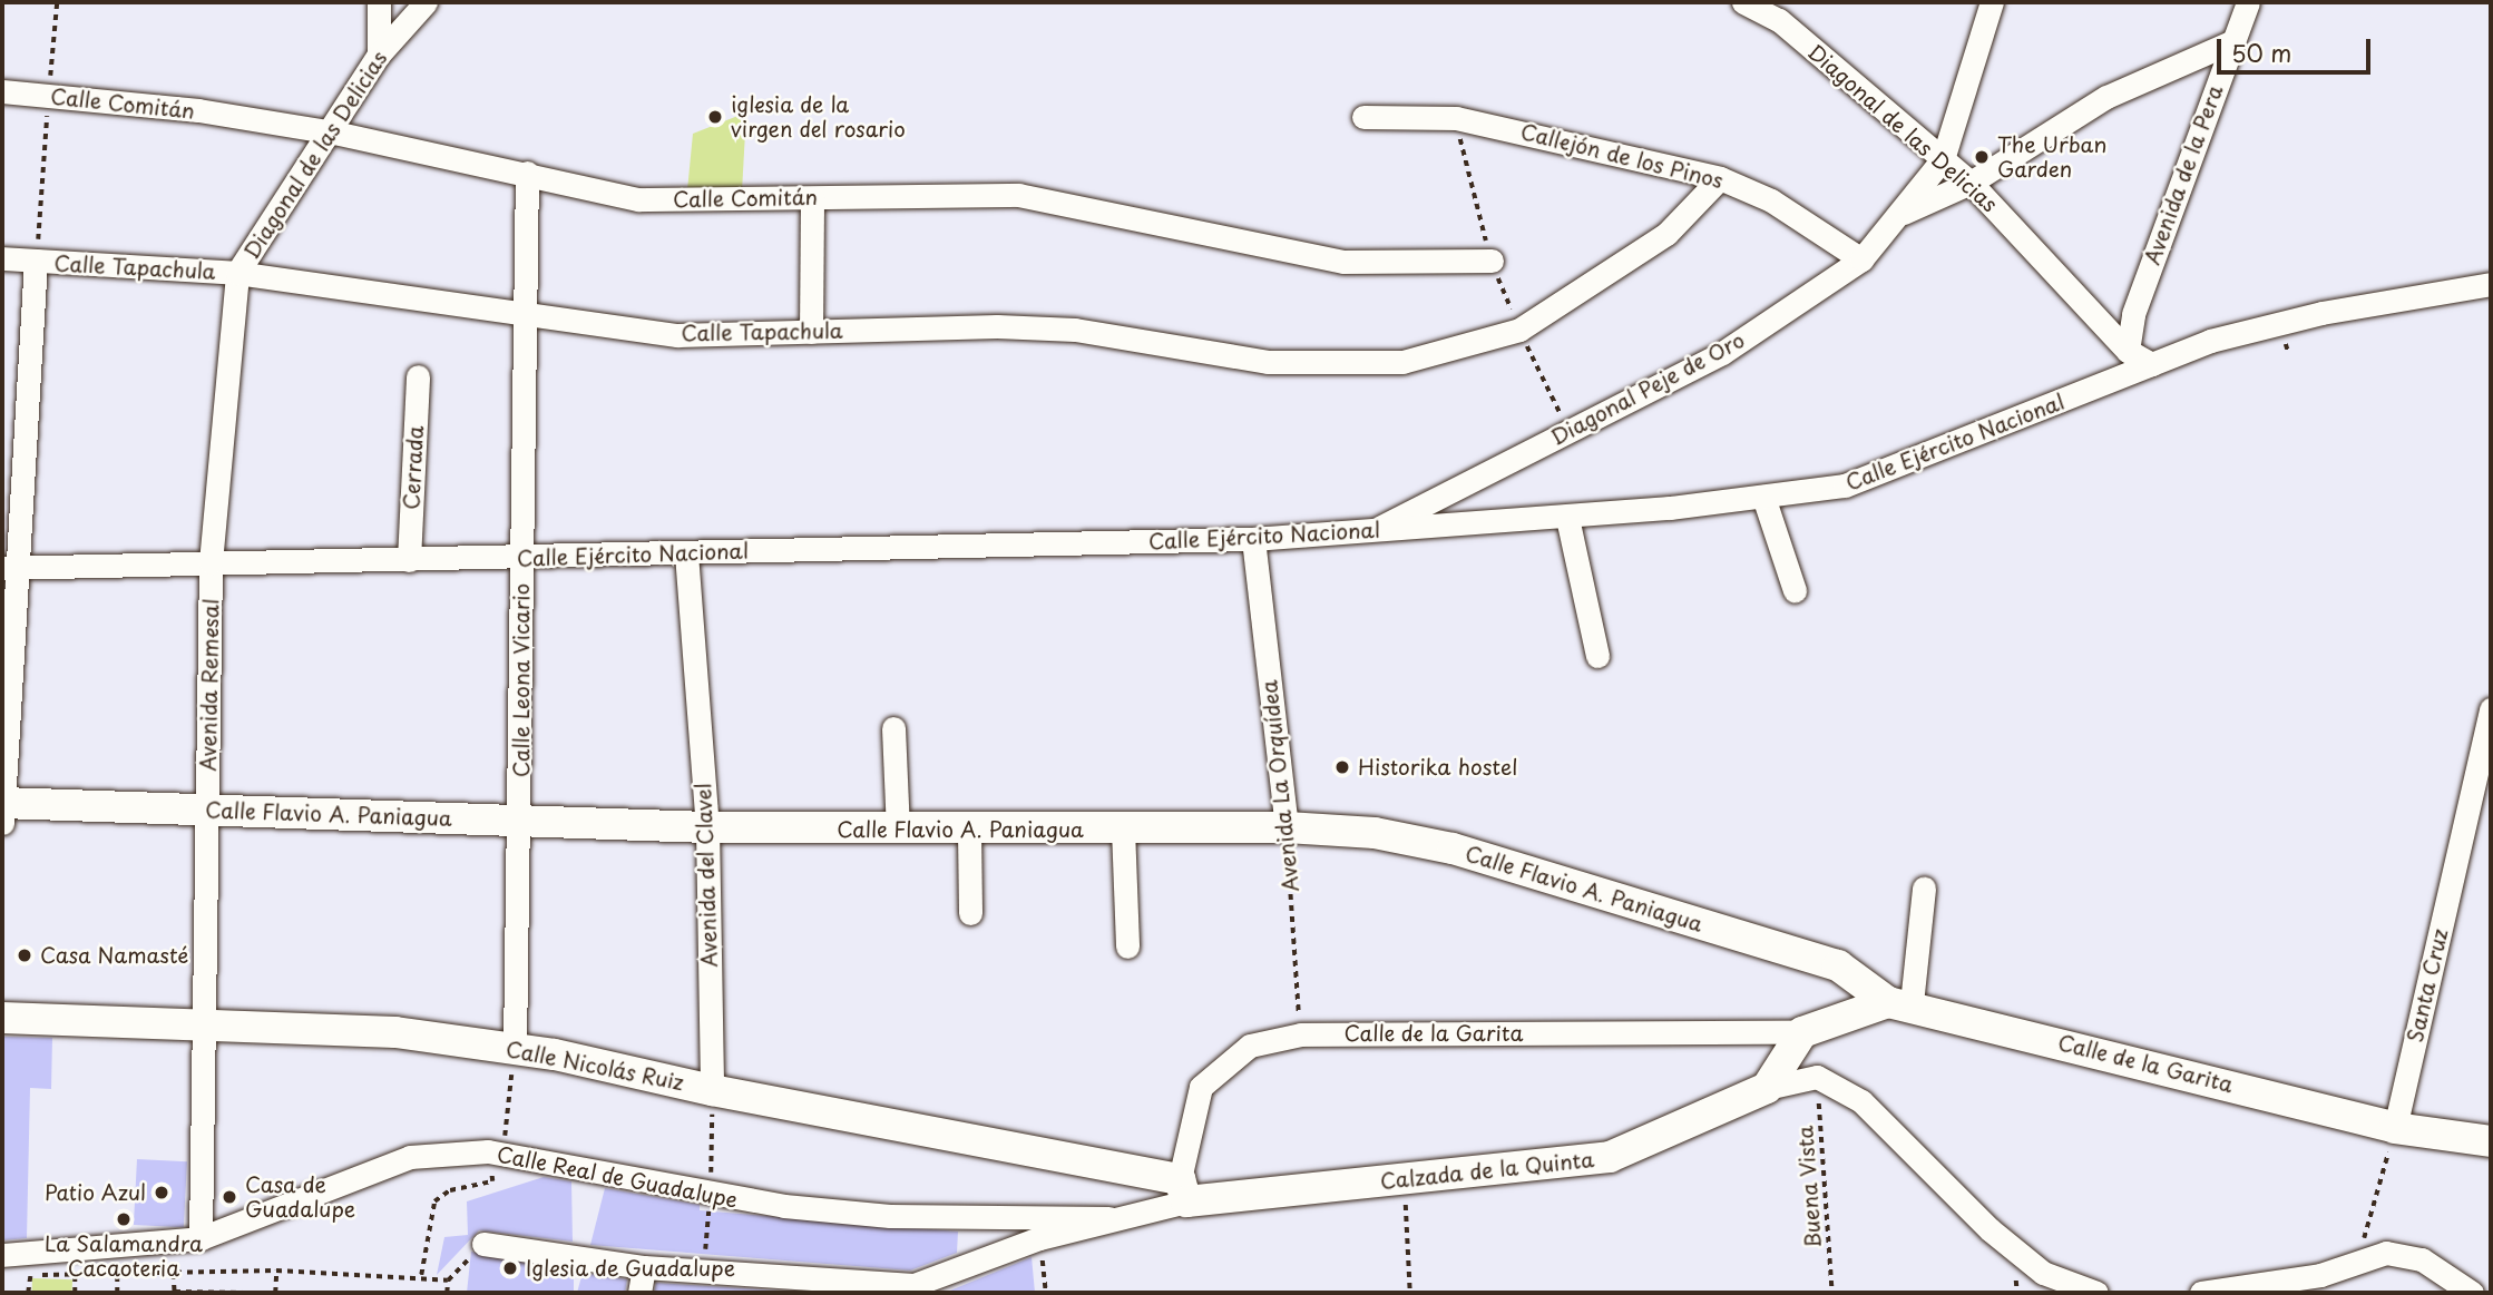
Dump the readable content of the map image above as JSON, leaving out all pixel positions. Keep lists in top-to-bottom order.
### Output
{
  "streets": {
    "street": [
      "Calle Comitán",
      "Diagonal de las Delicias",
      "Callejón de los Pinos",
      "Avenida de la Pera",
      "Calle Tapachula",
      "Diagonal Peje de Oro",
      "Calle Ejército Nacional",
      "Cerrada",
      "Calle Leona Vicario",
      "Avenida Remesal",
      "Avenida La Orquídea",
      "Calle Flavio A. Paniagua",
      "Avenida del Clavel",
      "Santa Cruz",
      "Calle de la Garita",
      "Calle Nicolás Ruiz",
      "Calzada de la Quinta",
      "Calle Real de Guadalupe"
    ],
    "path": ["Buena Vista"]
  },
  "crossings": [
    ["Calle Comitán", "Diagonal de las Delicias"],
    ["Calle Comitán", "Calle Leona Vicario"],
    ["Diagonal de las Delicias", "Avenida de la Pera"],
    ["Diagonal de las Delicias", "Calle Tapachula"],
    ["Diagonal de las Delicias", "Diagonal Peje de Oro"],
    ["Diagonal de las Delicias", "Calle Ejército Nacional"],
    ["Diagonal de las Delicias", "Avenida Remesal"],
    ["Callejón de los Pinos", "Calle Tapachula"],
    ["Callejón de los Pinos", "Diagonal Peje de Oro"],
    ["Calle Tapachula", "Calle Leona Vicario"],
    ["Calle Tapachula", "Avenida Remesal"],
    ["Diagonal Peje de Oro", "Calle Ejército Nacional"],
    ["Calle Ejército Nacional", "Cerrada"],
    ["Calle Ejército Nacional", "Calle Leona Vicario"],
    ["Calle Ejército Nacional", "Avenida Remesal"],
    ["Calle Ejército Nacional", "Avenida La Orquídea"],
    ["Calle Ejército Nacional", "Avenida del Clavel"],
    ["Calle Leona Vicario", "Calle Flavio A. Paniagua"],
    ["Calle Leona Vicario", "Calle Nicolás Ruiz"],
    ["Avenida Remesal", "Calle Flavio A. Paniagua"],
    ["Avenida Remesal", "Calle Nicolás Ruiz"],
    ["Avenida Remesal", "Calle Real de Guadalupe"],
    ["Avenida La Orquídea", "Calle Flavio A. Paniagua"],
    ["Avenida La Orquídea", "Calle de la Garita"],
    ["Calle Flavio A. Paniagua", "Avenida del Clavel"],
    ["Calle Flavio A. Paniagua", "Calle de la Garita"],
    ["Avenida del Clavel", "Calle Nicolás Ruiz"],
    ["Santa Cruz", "Calle de la Garita"],
    ["Calle de la Garita", "Calle Nicolás Ruiz"],
    ["Calle de la Garita", "Calzada de la Quinta"],
    ["Calle Nicolás Ruiz", "Calzada de la Quinta"],
    ["Calzada de la Quinta", "Calle Real de Guadalupe"],
    ["Calzada de la Quinta", "Buena Vista"]
  ],
  "places": [
    "iglesia de la virgen del rosario",
    "The Urban Garden",
    "Historika hostel",
    "Casa Namasté",
    "Patio Azul",
    "Casa de Guadalupe",
    "La Salamandra Cacaoteria",
    "Iglesia de Guadalupe"
  ],
  "scale_bar": "50 m"
}
